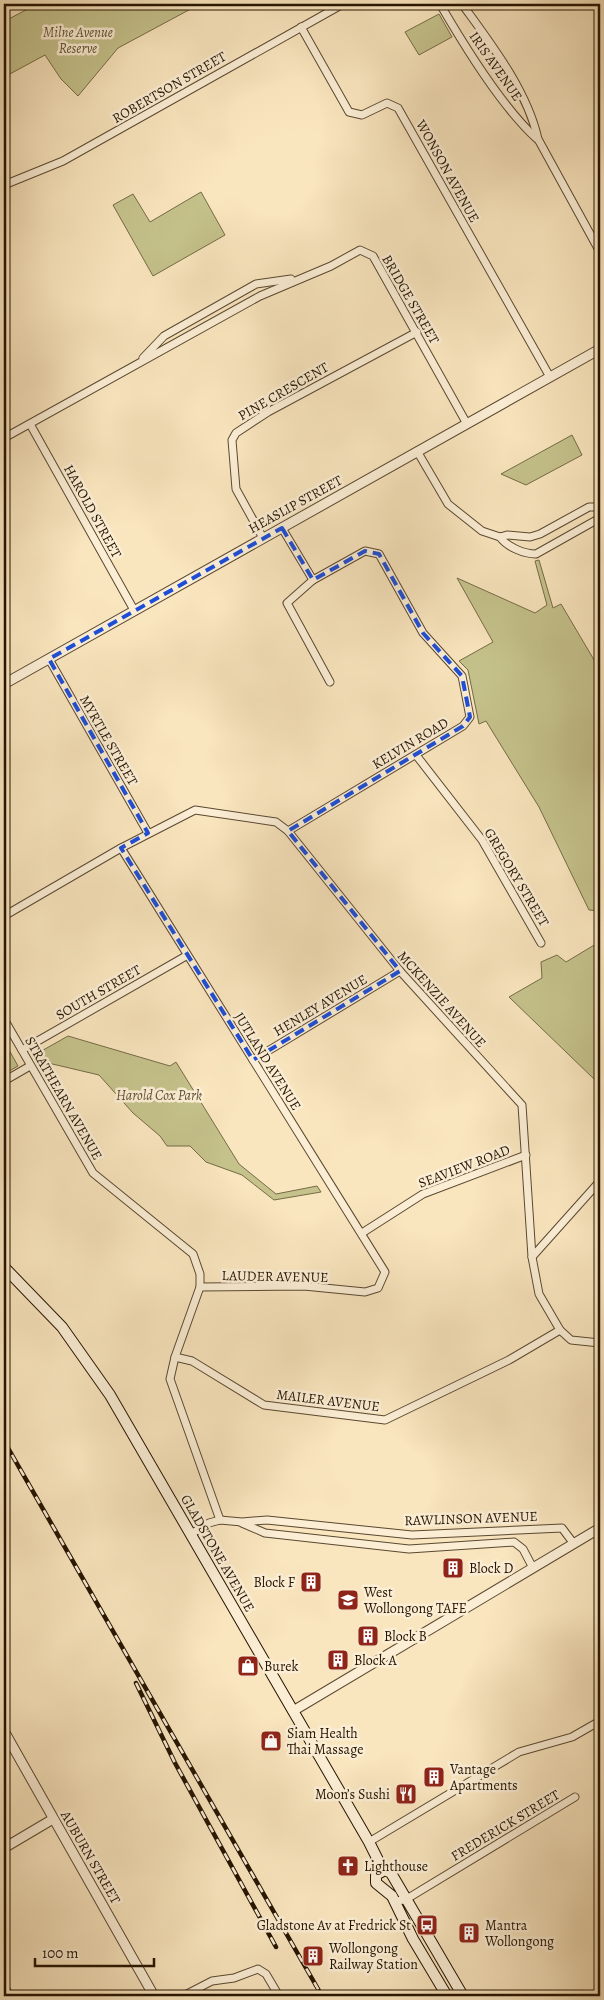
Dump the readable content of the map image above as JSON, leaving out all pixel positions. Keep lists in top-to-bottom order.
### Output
{
  "streets": {
    "main road": ["GLADSTONE AVENUE"],
    "street": [
      "IRIS AVENUE",
      "ROBERTSON STREET",
      "WONSON AVENUE",
      "BRIDGE STREET",
      "PINE CRESCENT",
      "HEASLIP STREET",
      "HAROLD STREET",
      "MYRTLE STREET",
      "KELVIN ROAD",
      "GREGORY STREET",
      "SOUTH STREET",
      "MCKENZIE AVENUE",
      "HENLEY AVENUE",
      "JUTLAND AVENUE",
      "STRATHEARN AVENUE",
      "SEAVIEW ROAD",
      "LAUDER AVENUE",
      "MAILER AVENUE",
      "RAWLINSON AVENUE",
      "FREDERICK STREET",
      "AUBURN STREET"
    ]
  },
  "crossings": [
    ["ROBERTSON STREET", "WONSON AVENUE"],
    ["WONSON AVENUE", "HEASLIP STREET"],
    ["BRIDGE STREET", "PINE CRESCENT"],
    ["BRIDGE STREET", "HEASLIP STREET"],
    ["BRIDGE STREET", "HAROLD STREET"],
    ["PINE CRESCENT", "HEASLIP STREET"],
    ["HEASLIP STREET", "HAROLD STREET"],
    ["HEASLIP STREET", "MYRTLE STREET"],
    ["MYRTLE STREET", "MCKENZIE AVENUE"],
    ["KELVIN ROAD", "GREGORY STREET"],
    ["KELVIN ROAD", "MCKENZIE AVENUE"],
    ["SOUTH STREET", "JUTLAND AVENUE"],
    ["SOUTH STREET", "STRATHEARN AVENUE"],
    ["MCKENZIE AVENUE", "HENLEY AVENUE"],
    ["MCKENZIE AVENUE", "JUTLAND AVENUE"],
    ["MCKENZIE AVENUE", "SEAVIEW ROAD"],
    ["MCKENZIE AVENUE", "MAILER AVENUE"],
    ["HENLEY AVENUE", "JUTLAND AVENUE"],
    ["JUTLAND AVENUE", "SEAVIEW ROAD"],
    ["JUTLAND AVENUE", "LAUDER AVENUE"],
    ["STRATHEARN AVENUE", "LAUDER AVENUE"],
    ["STRATHEARN AVENUE", "MAILER AVENUE"],
    ["STRATHEARN AVENUE", "RAWLINSON AVENUE"],
    ["RAWLINSON AVENUE", "GLADSTONE AVENUE"]
  ],
  "parks": ["Milne Avenue Reserve", "Harold Cox Park"],
  "places": {
    "building": [
      "Block D",
      "Block F",
      "Block B",
      "Block A",
      "Vantage Apartments",
      "Mantra Wollongong",
      "Wollongong Railway Station"
    ],
    "school or university": ["West Wollongong TAFE"],
    "shop": ["Burek", "Siam Health Thai Massage"],
    "restaurant": ["Moon’s Sushi"],
    "church": ["Lighthouse"],
    "bus stop": ["Gladstone Av at Fredrick St"]
  },
  "scale_bar": "100 m"
}
